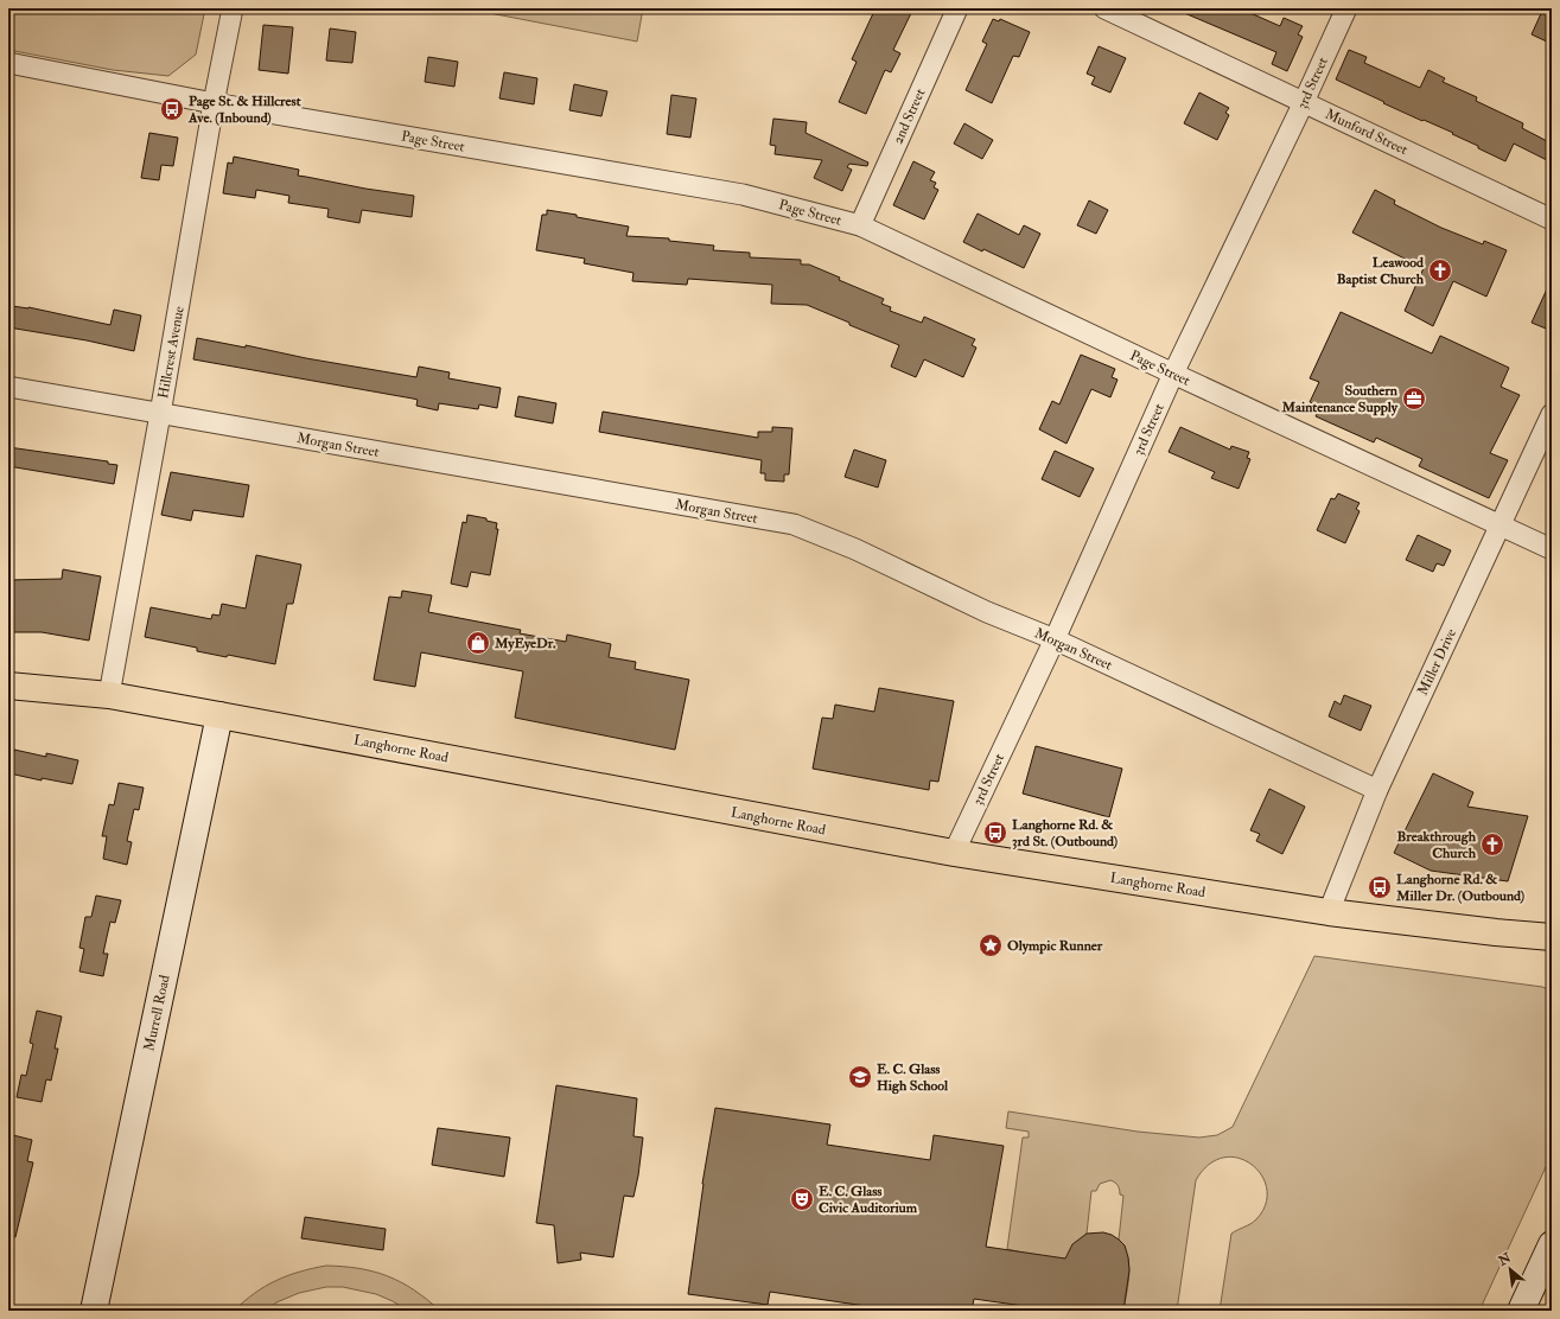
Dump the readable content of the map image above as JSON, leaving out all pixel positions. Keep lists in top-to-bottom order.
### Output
{
  "streets": {
    "main road": ["Langhorne Road"],
    "street": [
      "3rd Street",
      "2nd Street",
      "Munford Street",
      "Page Street",
      "Hillcrest Avenue",
      "Morgan Street",
      "Miller Drive",
      "Murrell Road"
    ]
  },
  "crossings": [
    ["3rd Street", "Munford Street"],
    ["3rd Street", "Page Street"],
    ["3rd Street", "Morgan Street"],
    ["3rd Street", "Langhorne Road"],
    ["2nd Street", "Page Street"],
    ["Page Street", "Hillcrest Avenue"],
    ["Page Street", "Miller Drive"],
    ["Hillcrest Avenue", "Morgan Street"],
    ["Hillcrest Avenue", "Langhorne Road"],
    ["Morgan Street", "Miller Drive"],
    ["Miller Drive", "Langhorne Road"],
    ["Langhorne Road", "Murrell Road"]
  ],
  "places": {
    "bus stop": ["Page St. & Hillcrest Ave. (Inbound)", "Langhorne Rd. & 3rd St. (Outbound)", "Langhorne Rd. & Miller Dr. (Outbound)"],
    "church": ["Leawood Baptist Church", "Breakthrough Church"],
    "office": ["Southern Maintenance Supply"],
    "shop": ["MyEyeDr."],
    "place": ["Olympic Runner"],
    "school or university": ["E. C. Glass High School"],
    "theatre": ["E. C. Glass Civic Auditorium"]
  },
  "north": "top left"
}
